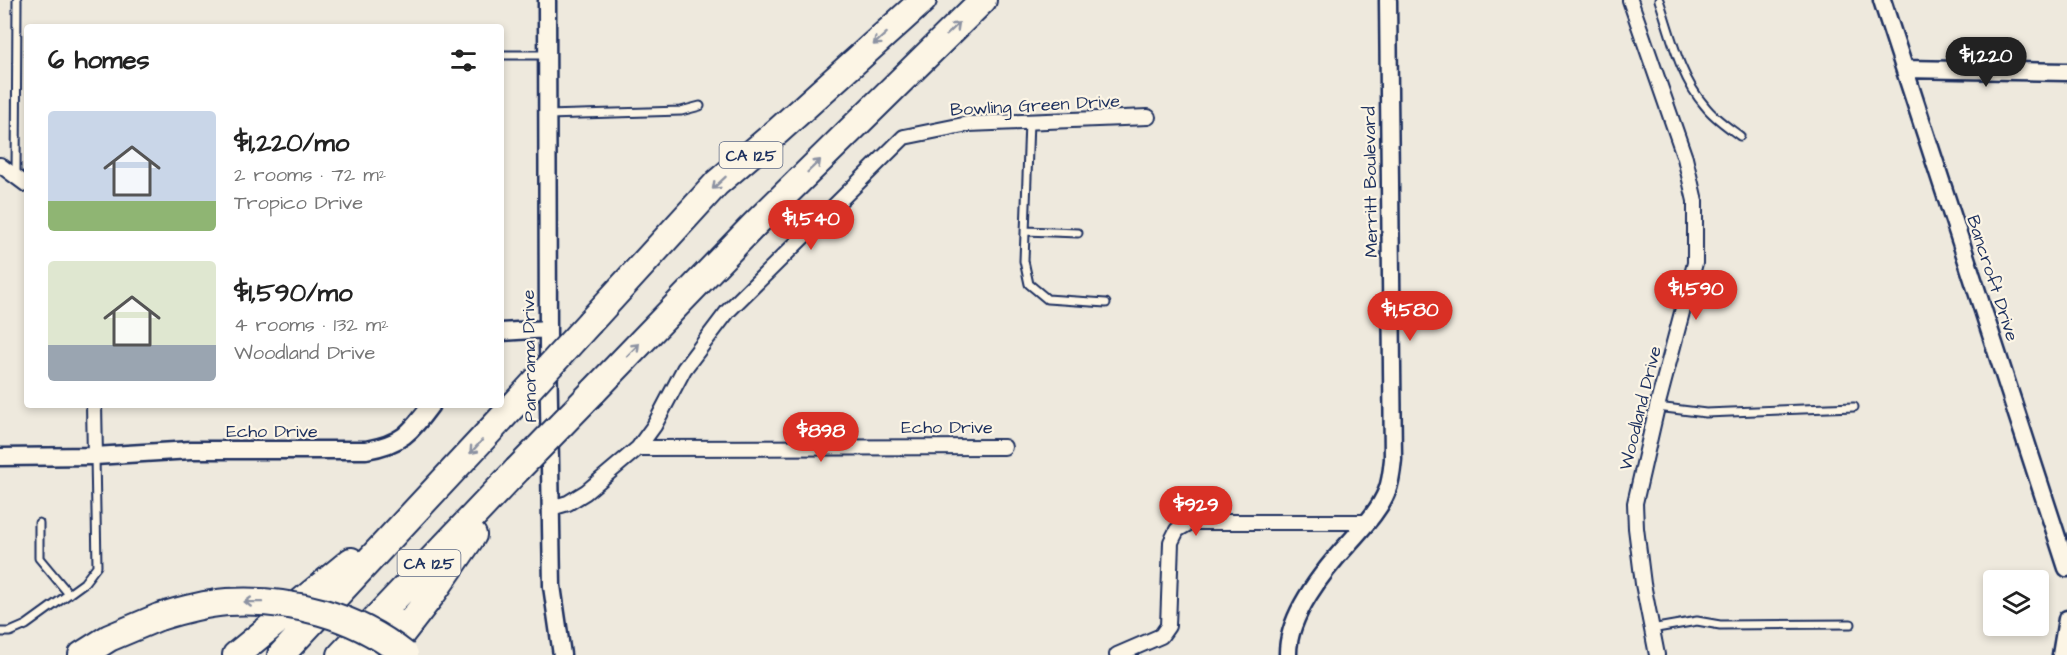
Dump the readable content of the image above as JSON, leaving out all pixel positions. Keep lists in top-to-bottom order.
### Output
{
  "streets": {
    "highway": ["CA 125"],
    "street": [
      "Bowling Green Drive",
      "Merritt Boulevard",
      "Bancroft Drive",
      "Panorama Drive",
      "Woodland Drive",
      "Echo Drive"
    ]
  },
  "crossings": [
    ["Bowling Green Drive", "Panorama Drive"],
    ["Bowling Green Drive", "Echo Drive"]
  ],
  "page": {
    "heading": "6 homes",
    "price": [
      "$1,220",
      "$1,540",
      "$1,590",
      "$1,580",
      "$898",
      "$929"
    ],
    "list": [
      {
        "name": "$1,220/mo",
        "note": "2 rooms · 72 m² · Tropico Drive"
      },
      {
        "name": "$1,590/mo",
        "note": "4 rooms · 132 m² · Woodland Drive"
      }
    ]
  }
}
